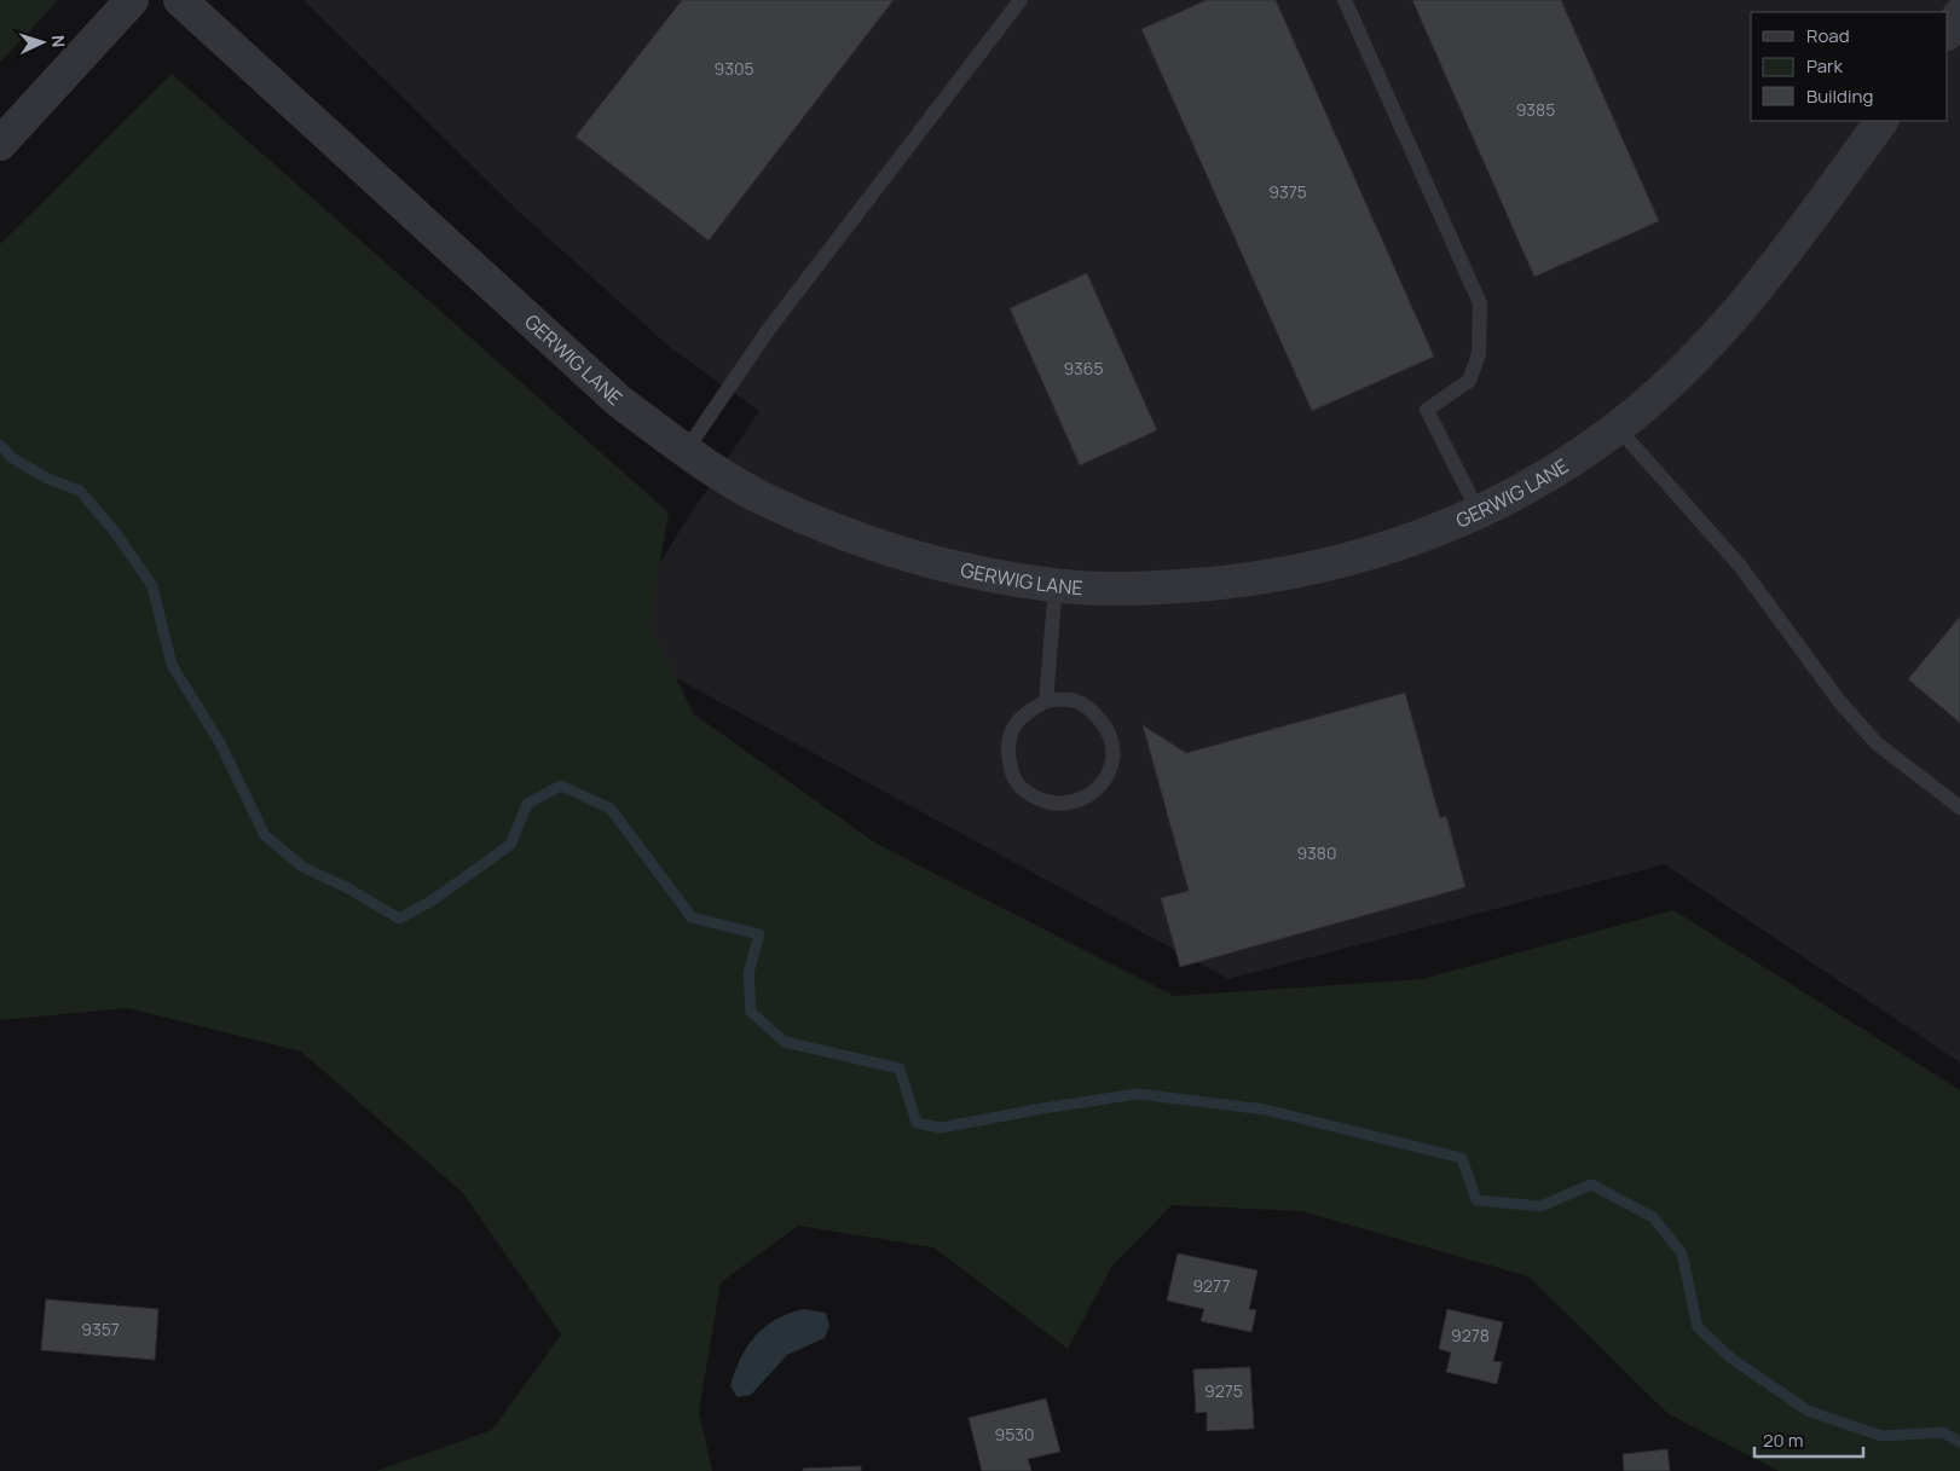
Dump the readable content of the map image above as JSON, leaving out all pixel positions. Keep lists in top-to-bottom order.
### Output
{
  "streets": {
    "street": ["GERWIG LANE"]
  },
  "house_numbers": [
    "9305",
    "9385",
    "9375",
    "9365",
    "9380",
    "9277",
    "9357",
    "9278",
    "9275",
    "9530"
  ],
  "legend": ["Road", "Park", "Building"],
  "scale_bar": "20 m",
  "north": "right"
}
